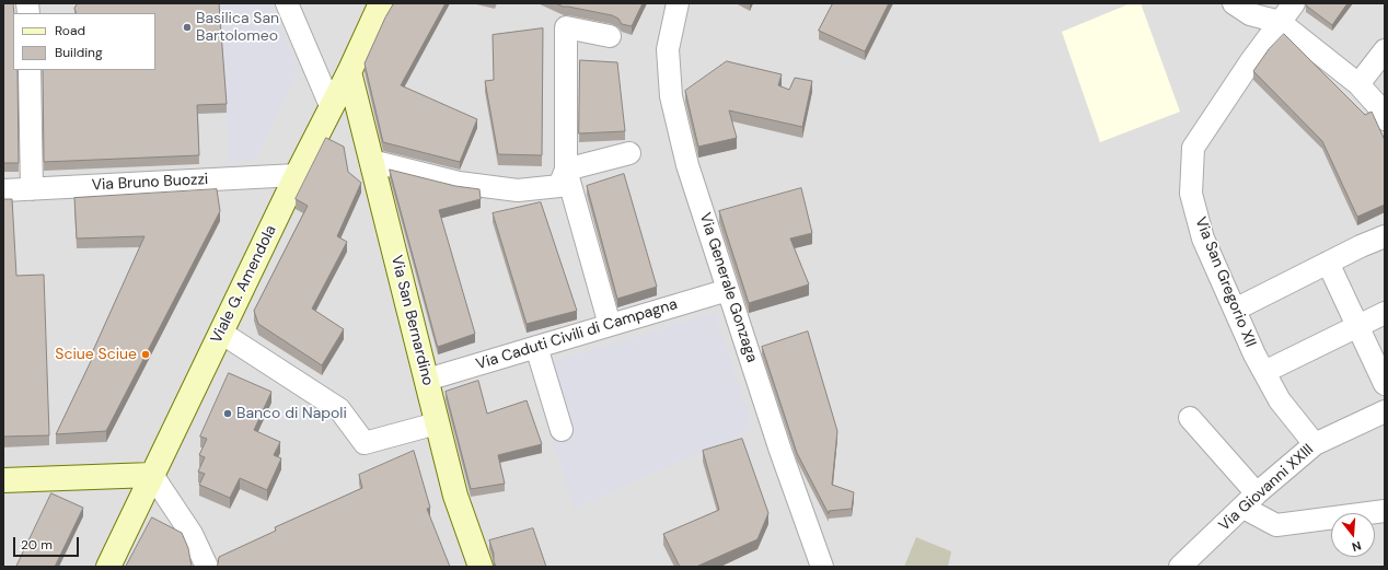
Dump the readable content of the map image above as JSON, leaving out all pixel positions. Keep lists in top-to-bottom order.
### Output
{
  "streets": {
    "street": [
      "Via Bruno Buozzi",
      "Via San Gregorio XII",
      "Viale G. Amendola",
      "Via Generale Gonzaga",
      "Via San Bernardino",
      "Via Caduti Civili di Campagna",
      "Via Giovanni XXIII"
    ]
  },
  "crossings": [
    ["Via Bruno Buozzi", "Viale G. Amendola"],
    ["Via San Gregorio XII", "Via Giovanni XXIII"],
    ["Viale G. Amendola", "Via San Bernardino"],
    ["Via Generale Gonzaga", "Via Caduti Civili di Campagna"],
    ["Via San Bernardino", "Via Caduti Civili di Campagna"]
  ],
  "places": ["Basilica San Bartolomeo", "Sciue Sciue", "Banco di Napoli"],
  "legend": ["Road", "Building"],
  "scale_bar": "20 m",
  "north": "bottom"
}
